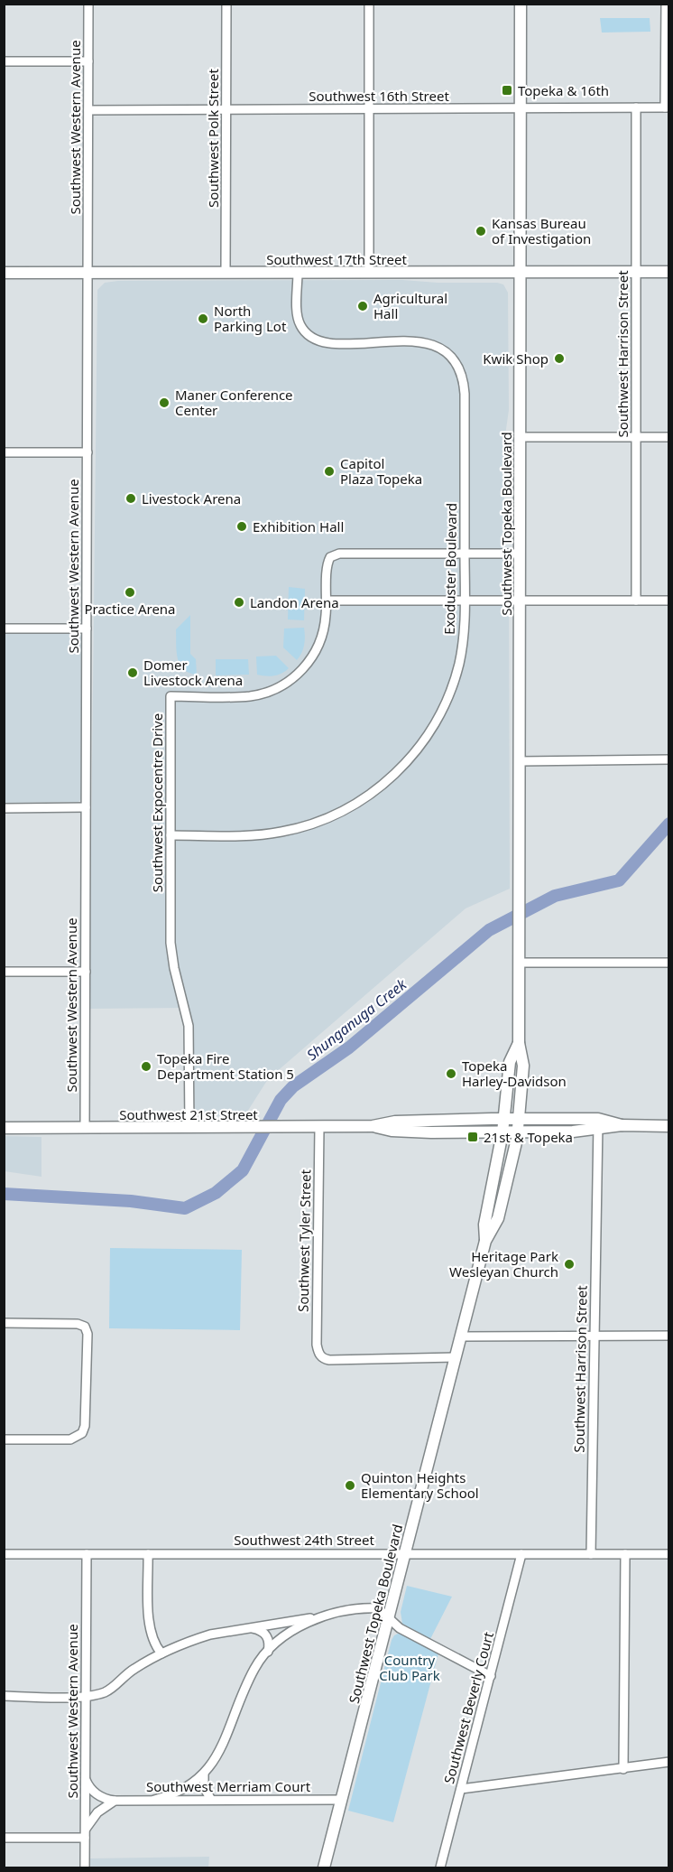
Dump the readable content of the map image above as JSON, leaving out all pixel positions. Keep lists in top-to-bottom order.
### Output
{
  "streets": {
    "main road": ["Southwest 17th Street", "Southwest Topeka Boulevard", "Southwest 21st Street"],
    "street": [
      "Southwest 16th Street",
      "Southwest Western Avenue",
      "Southwest Polk Street",
      "Southwest Harrison Street",
      "Exoduster Boulevard",
      "Southwest Expocentre Drive",
      "Southwest Tyler Street",
      "Southwest 24th Street",
      "Southwest Beverly Court",
      "Southwest Merriam Court"
    ]
  },
  "crossings": [
    ["Southwest 16th Street", "Southwest Western Avenue"],
    ["Southwest 16th Street", "Southwest Polk Street"],
    ["Southwest 16th Street", "Southwest Harrison Street"],
    ["Southwest 16th Street", "Southwest Topeka Boulevard"],
    ["Southwest Western Avenue", "Southwest 17th Street"],
    ["Southwest Western Avenue", "Southwest 21st Street"],
    ["Southwest Western Avenue", "Southwest 24th Street"],
    ["Southwest Western Avenue", "Southwest Merriam Court"],
    ["Southwest Polk Street", "Southwest 17th Street"],
    ["Southwest 17th Street", "Southwest Harrison Street"],
    ["Southwest 17th Street", "Southwest Topeka Boulevard"],
    ["Southwest 17th Street", "Exoduster Boulevard"],
    ["Southwest Harrison Street", "Southwest 21st Street"],
    ["Southwest Harrison Street", "Southwest 24th Street"],
    ["Southwest Topeka Boulevard", "Southwest Expocentre Drive"],
    ["Southwest Topeka Boulevard", "Southwest 21st Street"],
    ["Southwest Topeka Boulevard", "Southwest Tyler Street"],
    ["Southwest Topeka Boulevard", "Southwest 24th Street"],
    ["Southwest Topeka Boulevard", "Southwest Merriam Court"],
    ["Exoduster Boulevard", "Southwest Expocentre Drive"],
    ["Southwest Expocentre Drive", "Southwest 21st Street"],
    ["Southwest 21st Street", "Southwest Tyler Street"],
    ["Southwest 24th Street", "Southwest Beverly Court"]
  ],
  "water": ["Shunganuga Creek"],
  "parks": ["Country Club Park"],
  "places": {
    "transit": ["Topeka & 16th", "21st & Topeka"],
    "other": [
      "Kansas Bureau of Investigation",
      "Agricultural Hall",
      "North Parking Lot",
      "Kwik Shop",
      "Maner Conference Center",
      "Capitol Plaza Topeka",
      "Livestock Arena",
      "Exhibition Hall",
      "Practice Arena",
      "Landon Arena",
      "Domer Livestock Arena",
      "Topeka Fire Department Station 5",
      "Topeka Harley-Davidson",
      "Heritage Park Wesleyan Church",
      "Quinton Heights Elementary School"
    ]
  }
}
